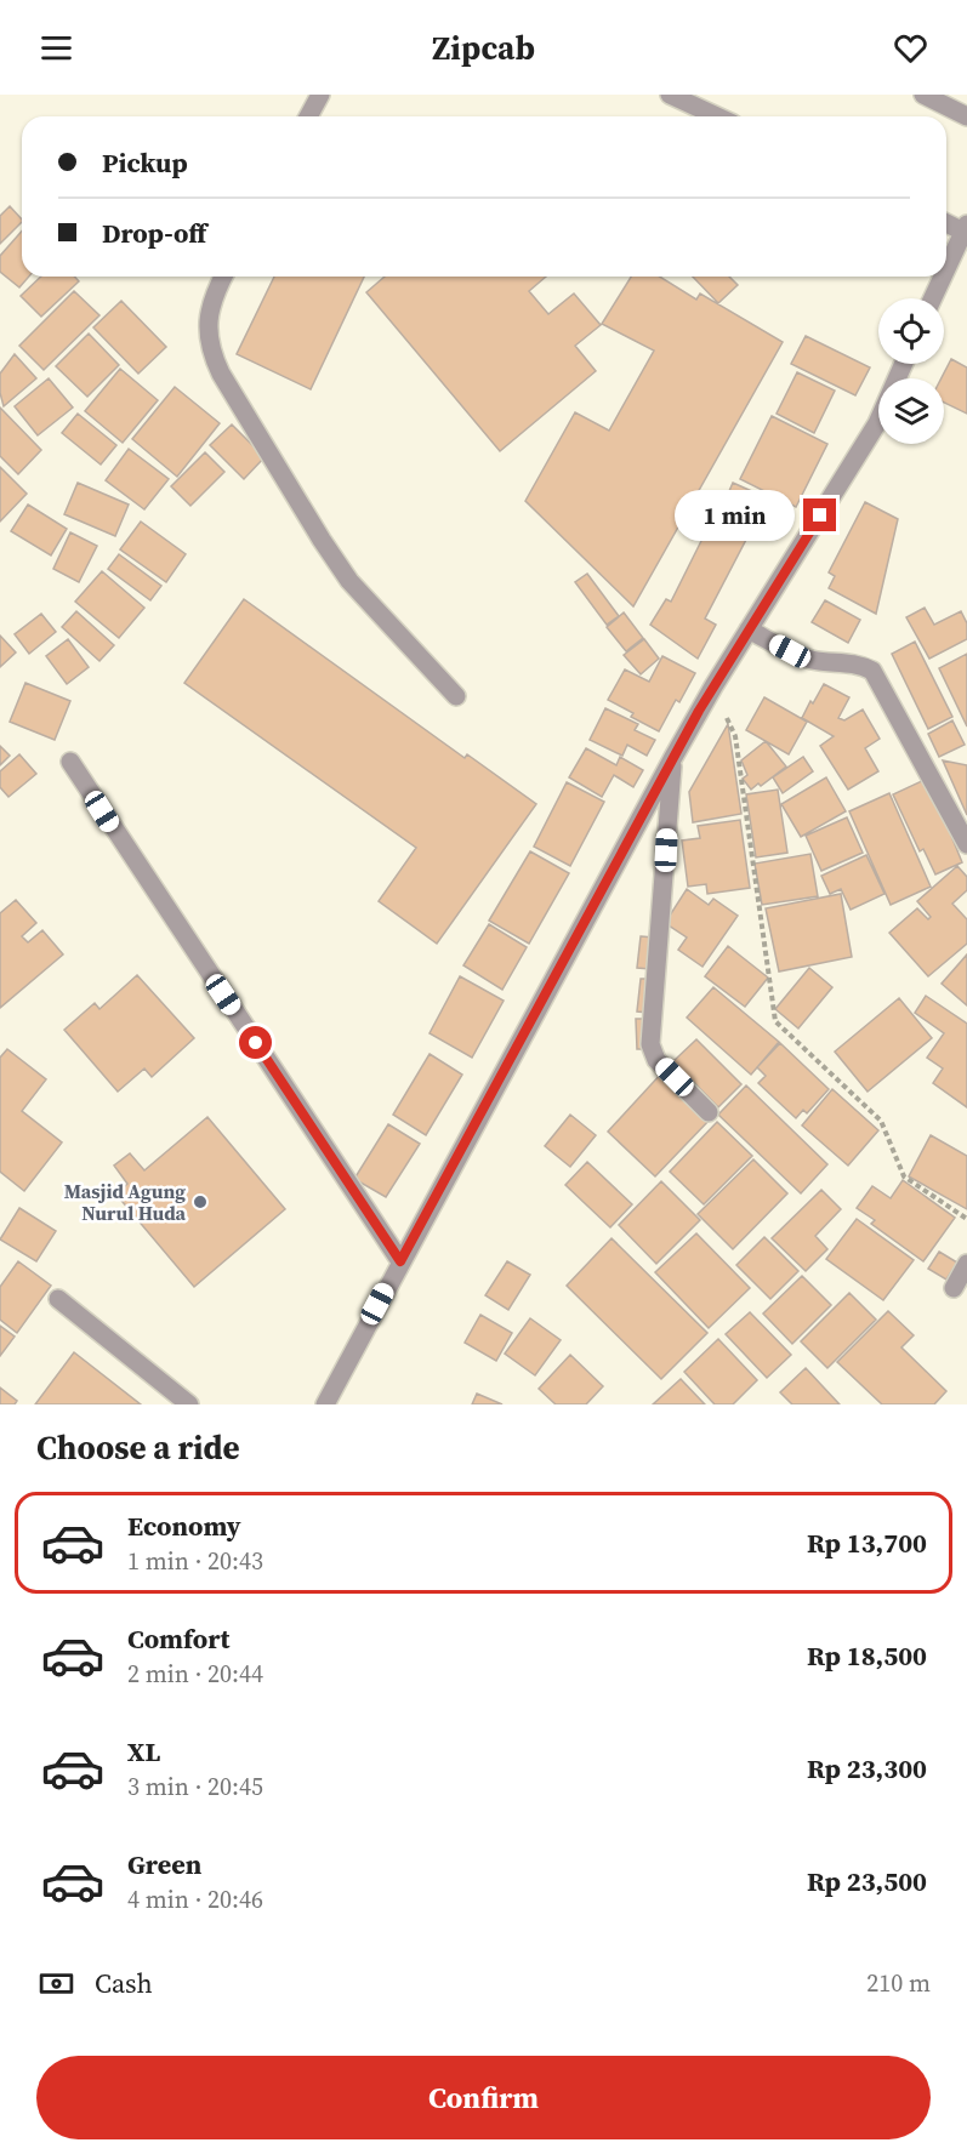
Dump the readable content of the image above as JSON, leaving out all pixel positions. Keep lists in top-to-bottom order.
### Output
{
  "places": ["Masjid Agung Nurul Huda"],
  "page": {
    "header": "Zipcab",
    "banner": ["Pickup", "Drop-off"],
    "bubble": "1 min",
    "heading": "Choose a ride",
    "list": [
      {
        "name": "Economy",
        "note": "1 min · 20:43",
        "value": "Rp 13,700"
      },
      {
        "name": "Comfort",
        "note": "2 min · 20:44",
        "value": "Rp 18,500"
      },
      {
        "name": "XL",
        "note": "3 min · 20:45",
        "value": "Rp 23,300"
      },
      {
        "name": "Green",
        "note": "4 min · 20:46",
        "value": "Rp 23,500"
      }
    ],
    "pay": ["Cash", "210 m"],
    "buttons": "Confirm"
  }
}
